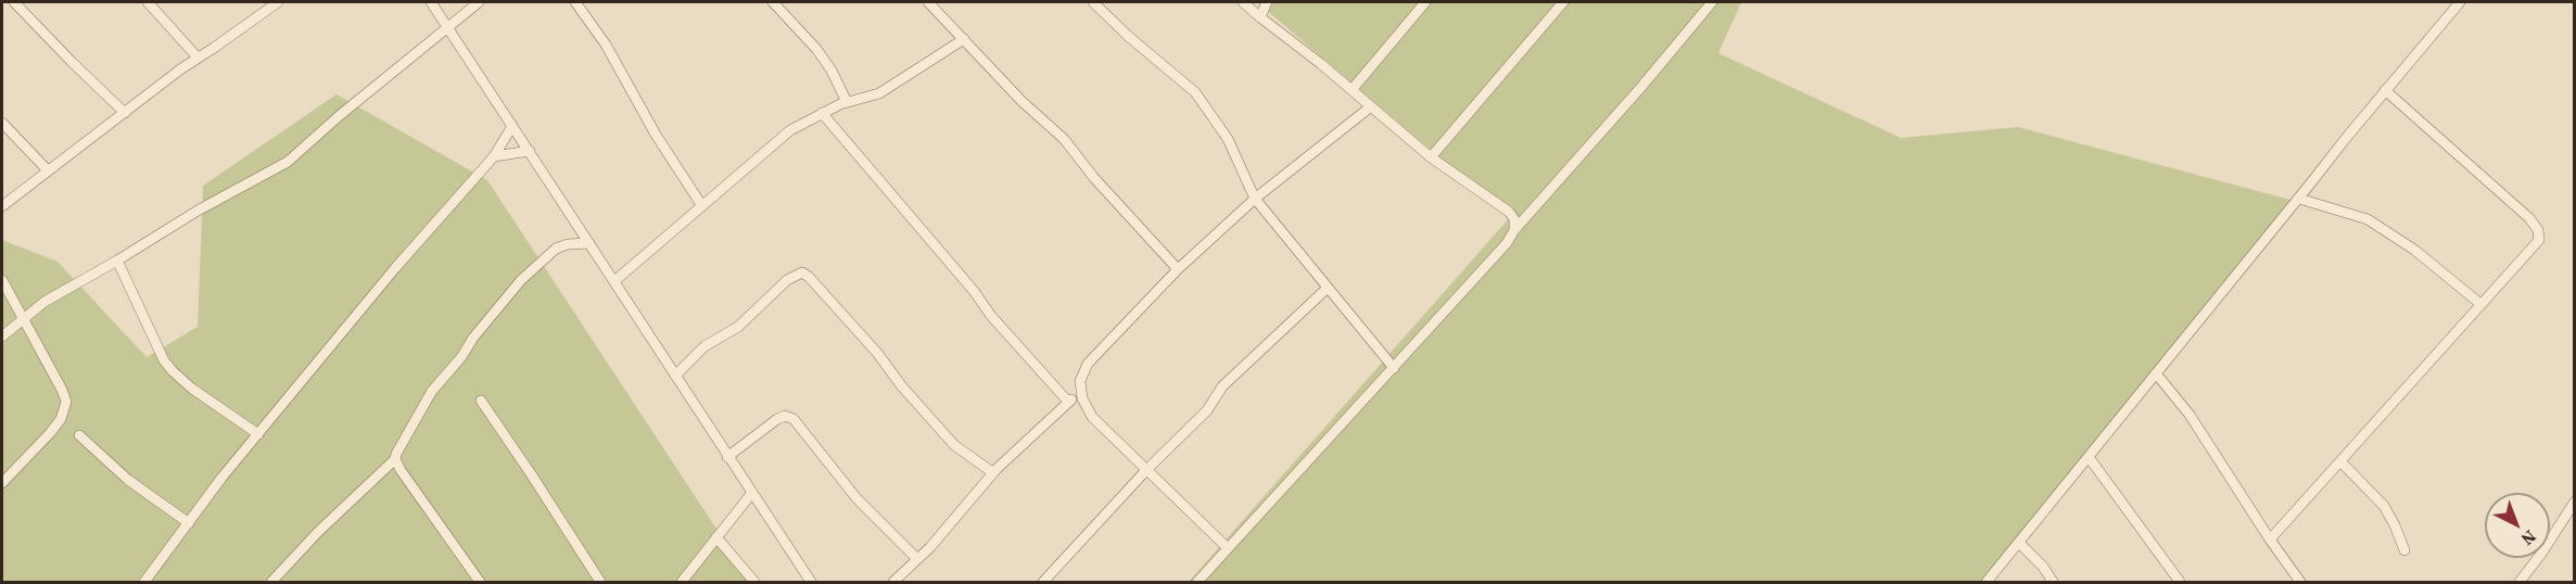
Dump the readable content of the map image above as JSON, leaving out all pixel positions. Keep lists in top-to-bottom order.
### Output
{
  "north": "bottom right"
}
